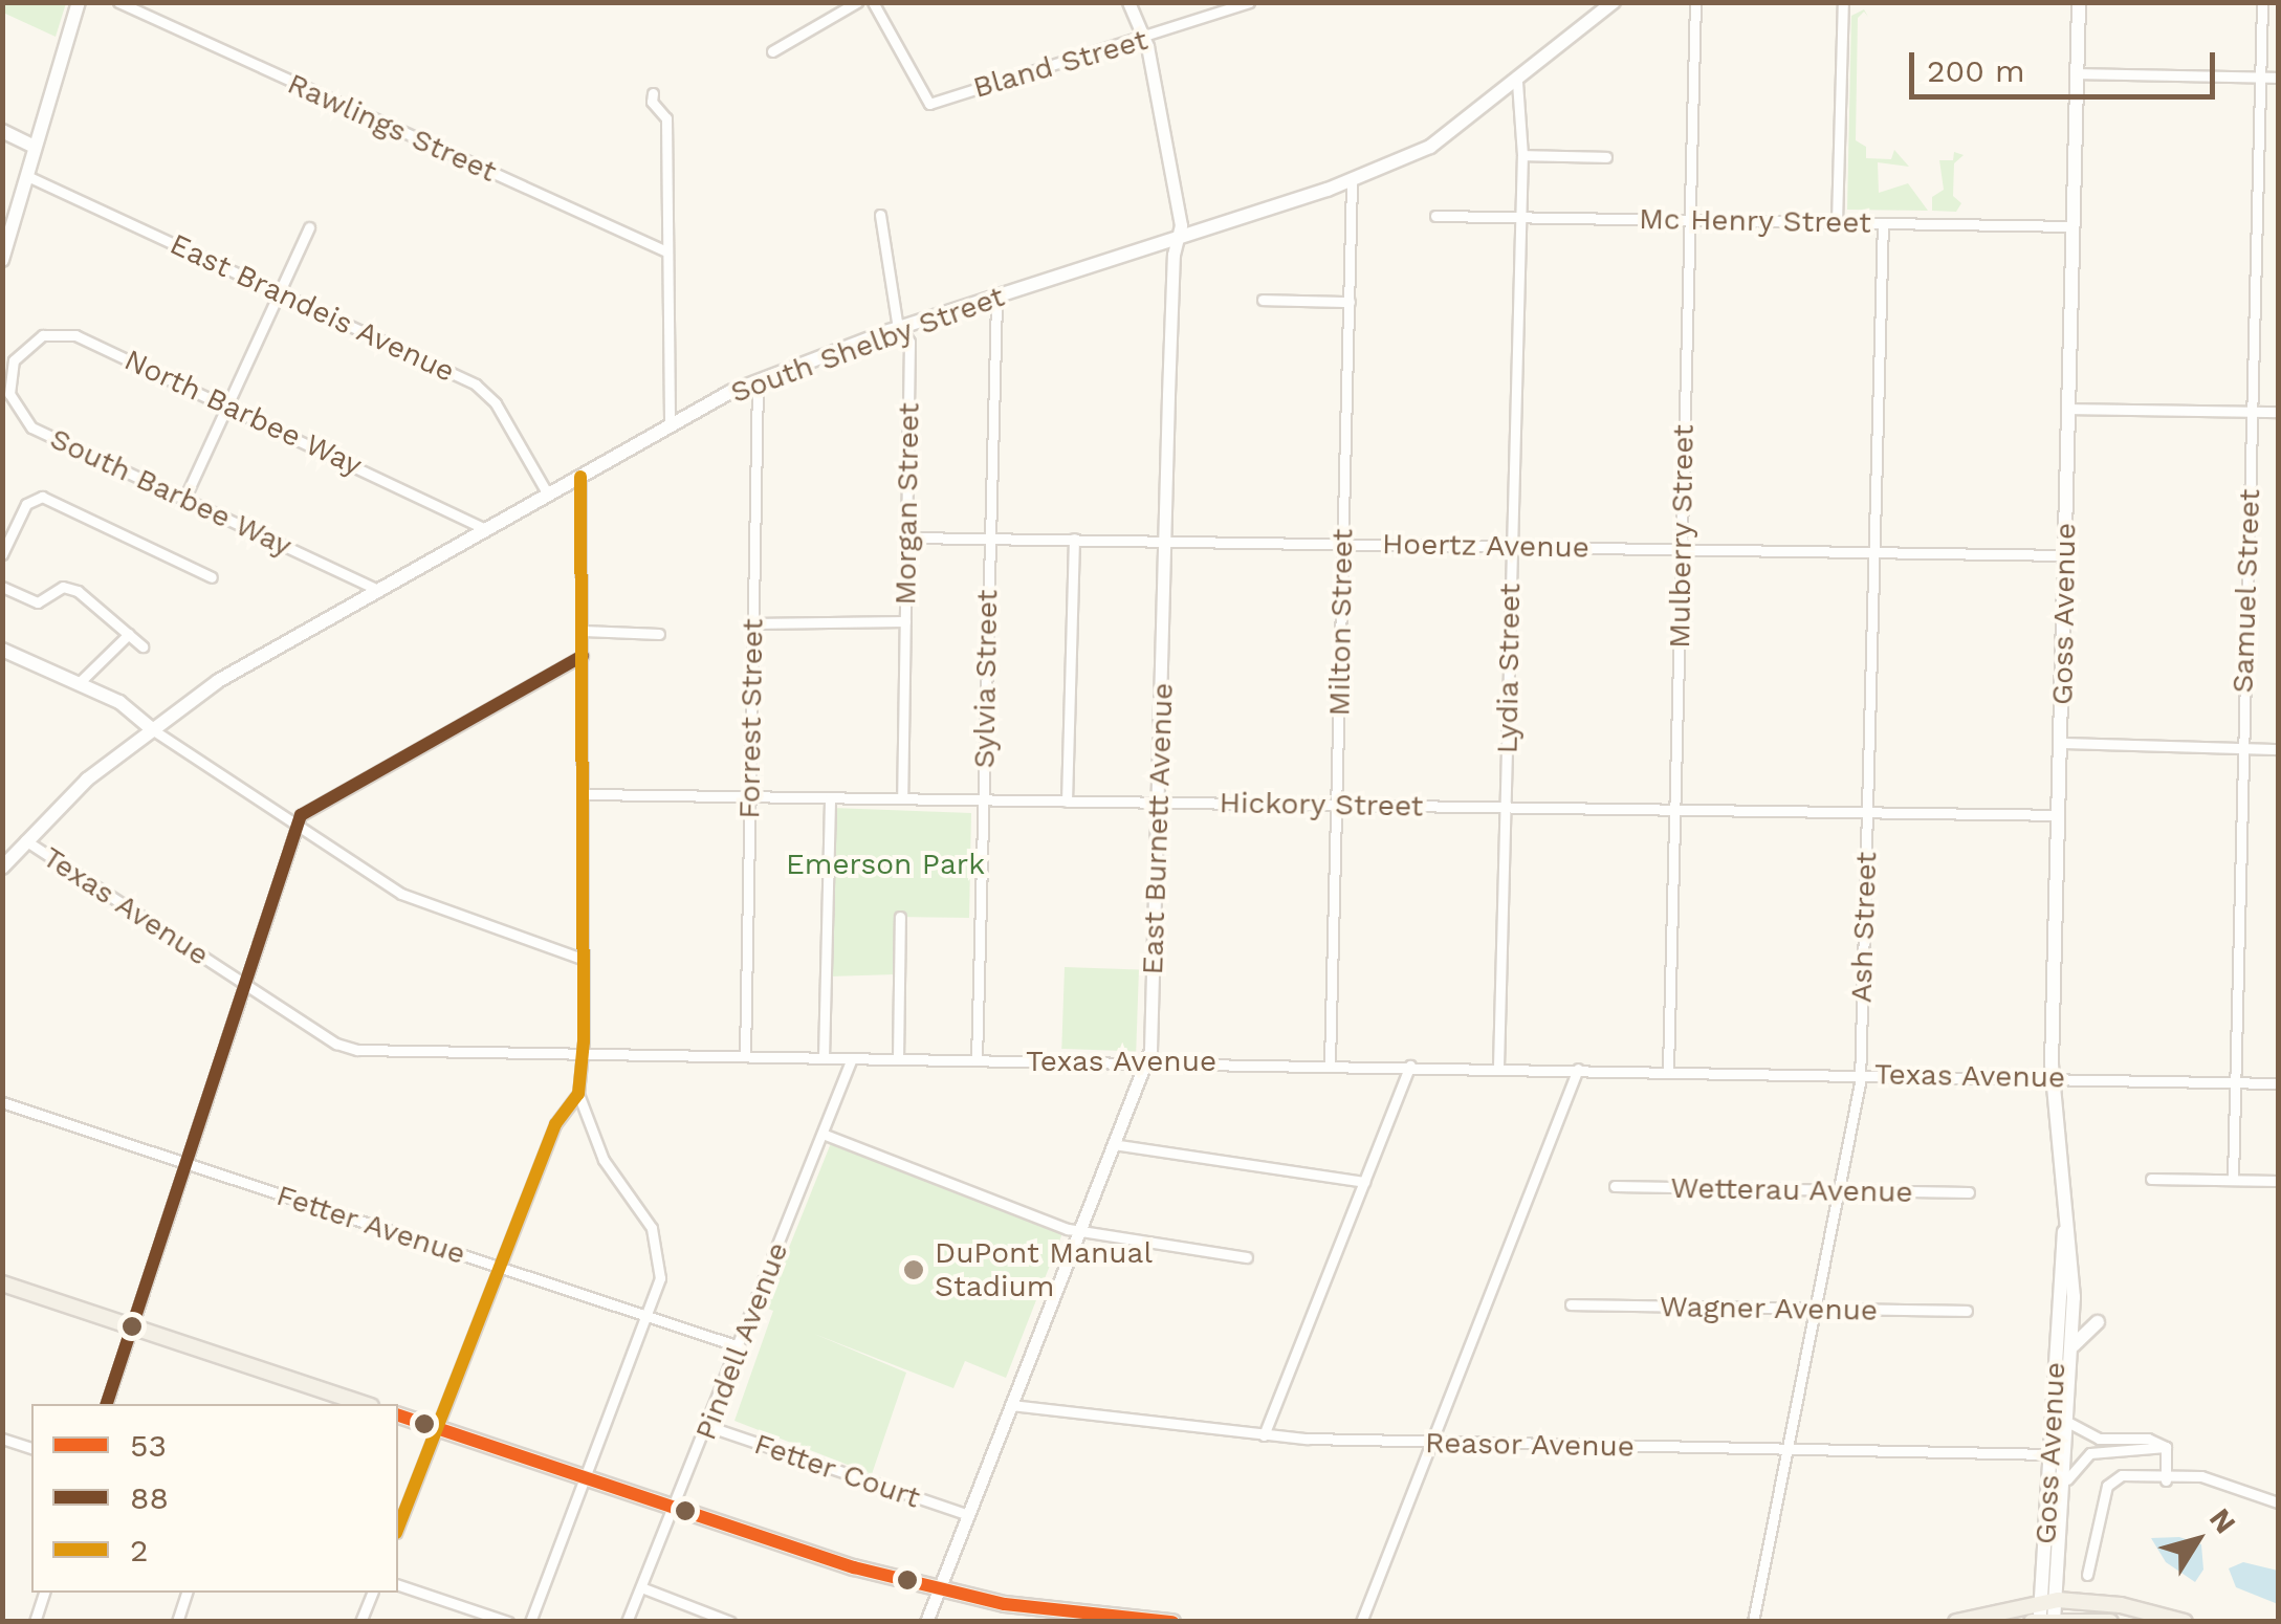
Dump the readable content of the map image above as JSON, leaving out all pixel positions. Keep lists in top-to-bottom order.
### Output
{
  "streets": {
    "main road": ["South Shelby Street", "Goss Avenue"],
    "street": [
      "Bland Street",
      "Rawlings Street",
      "Mc Henry Street",
      "East Brandeis Avenue",
      "North Barbee Way",
      "South Barbee Way",
      "Morgan Street",
      "Mulberry Street",
      "Hoertz Avenue",
      "Samuel Street",
      "Milton Street",
      "Lydia Street",
      "Sylvia Street",
      "Forrest Street",
      "Hickory Street",
      "East Burnett Avenue",
      "Texas Avenue",
      "Ash Street",
      "Wetterau Avenue",
      "Fetter Avenue",
      "Wagner Avenue",
      "Pindell Avenue",
      "Reasor Avenue",
      "Fetter Court"
    ]
  },
  "crossings": [
    ["Bland Street", "East Burnett Avenue"],
    ["Mc Henry Street", "Mulberry Street"],
    ["Mc Henry Street", "Goss Avenue"],
    ["Mc Henry Street", "Lydia Street"],
    ["Mc Henry Street", "Ash Street"],
    ["East Brandeis Avenue", "South Shelby Street"],
    ["South Shelby Street", "North Barbee Way"],
    ["South Shelby Street", "South Barbee Way"],
    ["South Shelby Street", "Morgan Street"],
    ["South Shelby Street", "Milton Street"],
    ["South Shelby Street", "Lydia Street"],
    ["South Shelby Street", "Sylvia Street"],
    ["South Shelby Street", "Forrest Street"],
    ["South Shelby Street", "East Burnett Avenue"],
    ["South Shelby Street", "Texas Avenue"],
    ["North Barbee Way", "South Barbee Way"],
    ["Morgan Street", "Hoertz Avenue"],
    ["Morgan Street", "Hickory Street"],
    ["Mulberry Street", "Hoertz Avenue"],
    ["Mulberry Street", "Hickory Street"],
    ["Mulberry Street", "Texas Avenue"],
    ["Hoertz Avenue", "Goss Avenue"],
    ["Hoertz Avenue", "Milton Street"],
    ["Hoertz Avenue", "Lydia Street"],
    ["Hoertz Avenue", "Sylvia Street"],
    ["Hoertz Avenue", "East Burnett Avenue"],
    ["Hoertz Avenue", "Ash Street"],
    ["Samuel Street", "Texas Avenue"],
    ["Goss Avenue", "Hickory Street"],
    ["Goss Avenue", "Texas Avenue"],
    ["Goss Avenue", "Reasor Avenue"],
    ["Milton Street", "Hickory Street"],
    ["Milton Street", "Texas Avenue"],
    ["Lydia Street", "Hickory Street"],
    ["Lydia Street", "Texas Avenue"],
    ["Sylvia Street", "Hickory Street"],
    ["Sylvia Street", "Texas Avenue"],
    ["Forrest Street", "Hickory Street"],
    ["Forrest Street", "Texas Avenue"],
    ["Hickory Street", "East Burnett Avenue"],
    ["Hickory Street", "Ash Street"],
    ["East Burnett Avenue", "Texas Avenue"],
    ["East Burnett Avenue", "Reasor Avenue"],
    ["East Burnett Avenue", "Fetter Court"],
    ["Texas Avenue", "Ash Street"],
    ["Texas Avenue", "Pindell Avenue"],
    ["Ash Street", "Wetterau Avenue"],
    ["Ash Street", "Wagner Avenue"],
    ["Ash Street", "Reasor Avenue"],
    ["Fetter Avenue", "Pindell Avenue"],
    ["Pindell Avenue", "Fetter Court"]
  ],
  "parks": ["Emerson Park"],
  "places": ["DuPont Manual Stadium"],
  "lines": ["transit line 2", "transit line 88", "transit line 53"],
  "legend": ["53", "88", "2"],
  "scale_bar": "200 m",
  "north": "top right"
}
